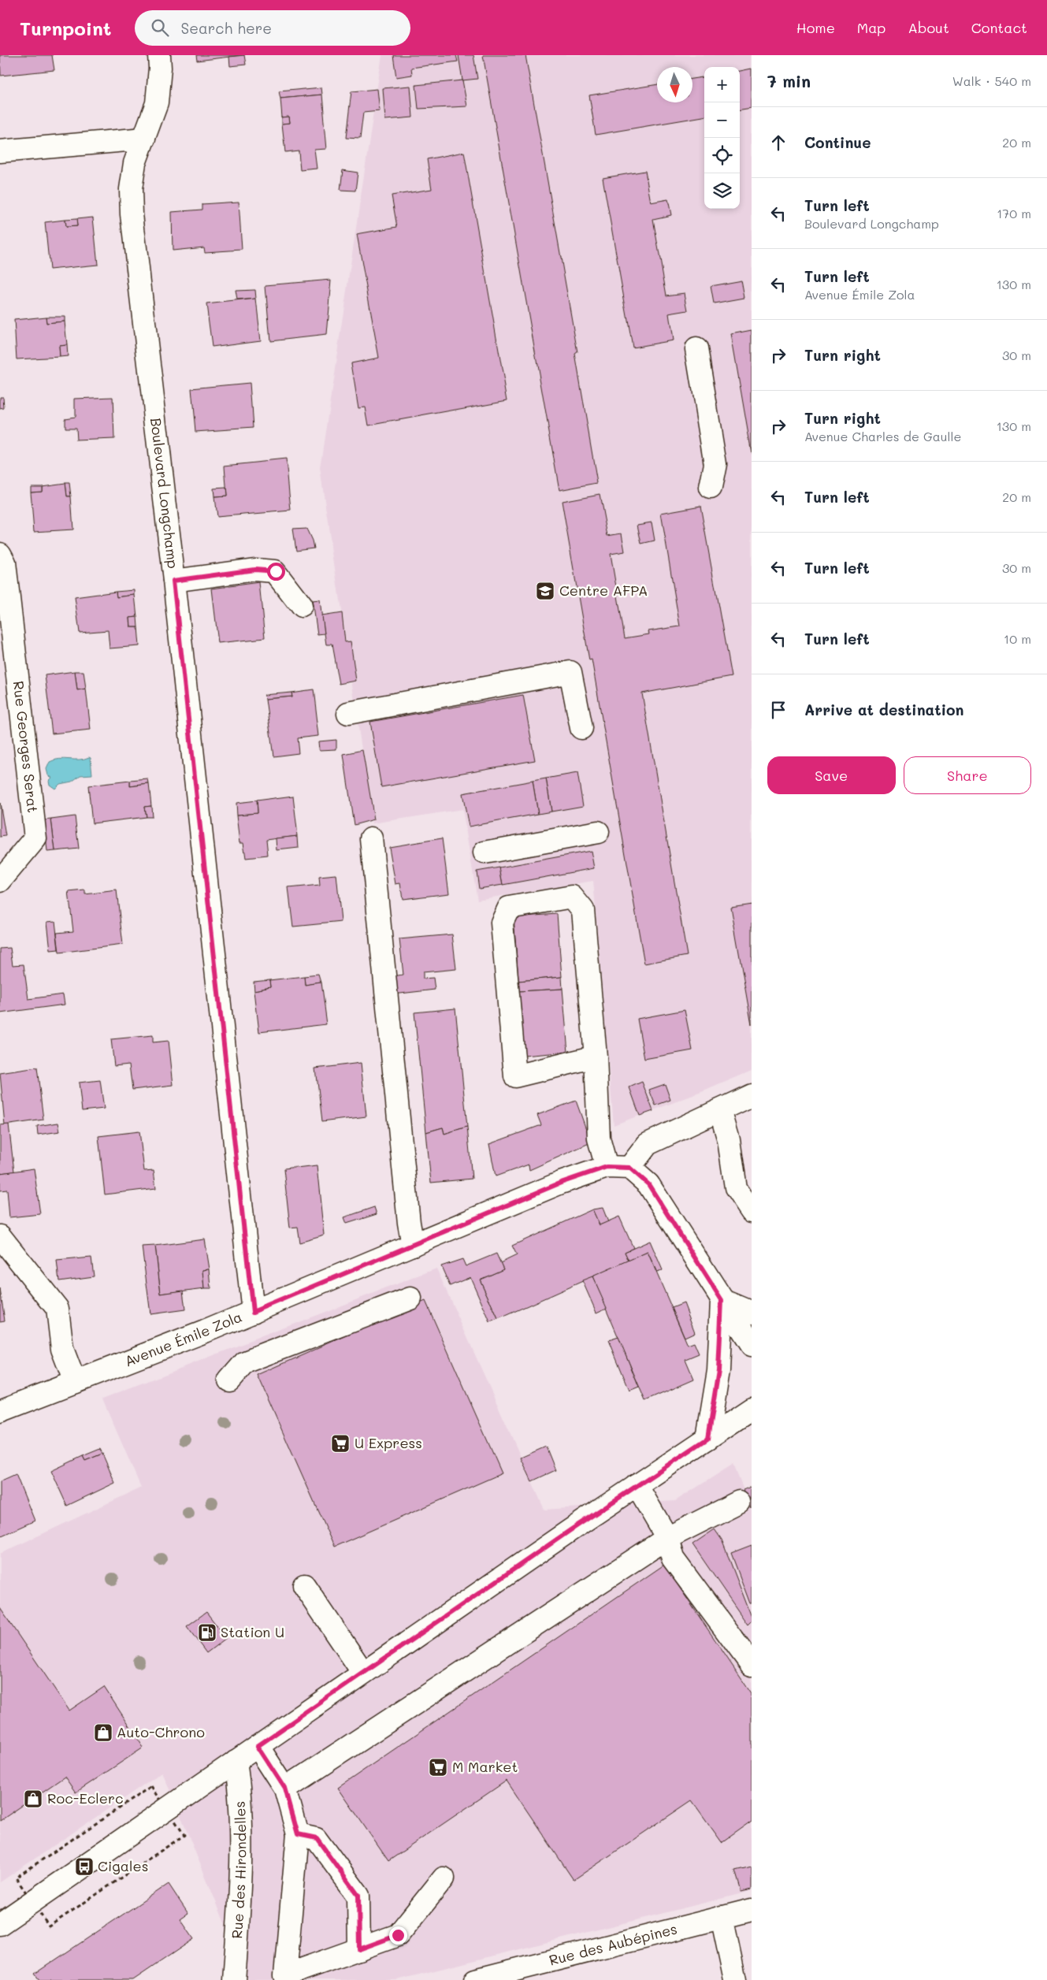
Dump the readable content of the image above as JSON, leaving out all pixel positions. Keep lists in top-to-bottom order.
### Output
{
  "streets": {
    "street": [
      "Boulevard Longchamp",
      "Rue Georges Serat",
      "Avenue Émile Zola",
      "Rue des Hirondelles",
      "Rue des Aubépines"
    ]
  },
  "crossings": [
    ["Boulevard Longchamp", "Avenue Émile Zola"]
  ],
  "places": {
    "school or university": ["Centre AFPA"],
    "supermarket": ["U Express", "M Market"],
    "fuel station": ["Station U"],
    "shop": ["Auto-Chrono", "Roc-Eclerc"],
    "bus stop": ["Cigales"]
  },
  "north": "bottom",
  "page": {
    "header": "Turnpoint",
    "search": "Search here",
    "nav": [
      "Home",
      "Map",
      "About",
      "Contact"
    ],
    "heading": ["7 min", "Walk · 540 m"],
    "map_buttons": ["+", "−"],
    "list": [
      ["Continue", "20 m"],
      ["Turn left", "Boulevard Longchamp", "170 m"],
      ["Turn left", "Avenue Émile Zola", "130 m"],
      ["Turn right", "30 m"],
      ["Turn right", "Avenue Charles de Gaulle", "130 m"],
      ["Turn left", "20 m"],
      ["Turn left", "30 m"],
      ["Turn left", "10 m"],
      "Arrive at destination"
    ],
    "buttons": ["Save", "Share"]
  }
}
